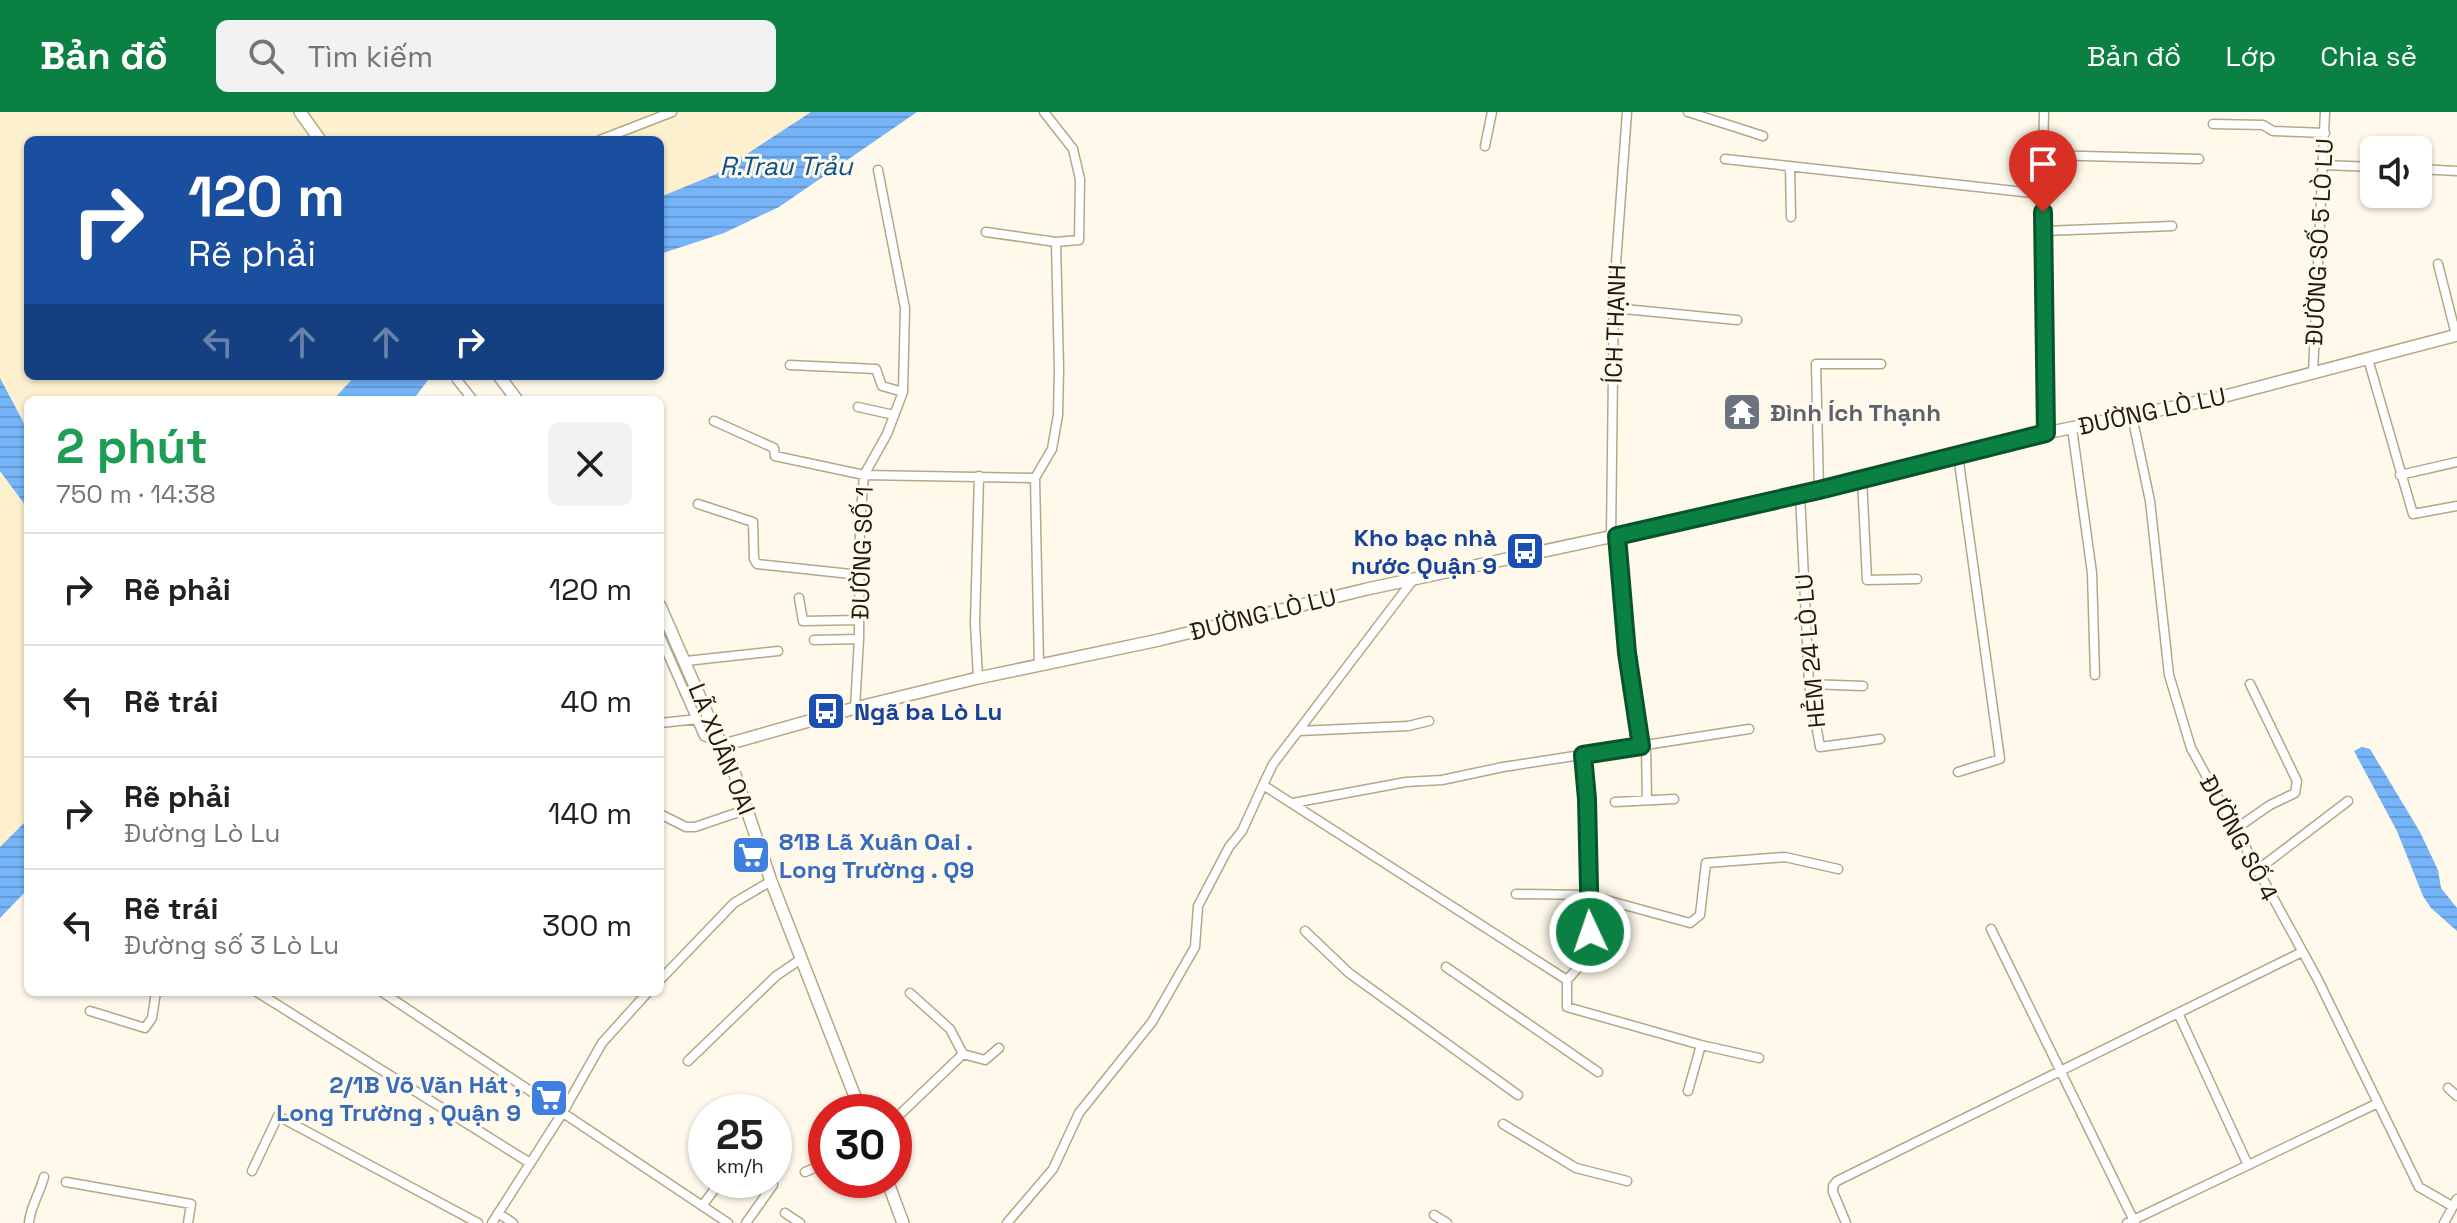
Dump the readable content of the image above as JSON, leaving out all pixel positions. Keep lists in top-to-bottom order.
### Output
{
  "streets": {
    "street": [
      "ĐƯỜNG SỐ 5 LÒ LU",
      "ÍCH THẠNH",
      "ĐƯỜNG LÒ LU",
      "ĐƯỜNG SỐ 1",
      "HẺM 24 LÒ LU",
      "LÃ XUÂN OAI",
      "ĐƯỜNG SỐ 4"
    ]
  },
  "crossings": [
    ["ĐƯỜNG SỐ 5 LÒ LU", "ĐƯỜNG LÒ LU"],
    ["ÍCH THẠNH", "ĐƯỜNG LÒ LU"],
    ["ĐƯỜNG LÒ LU", "ĐƯỜNG SỐ 1"],
    ["ĐƯỜNG LÒ LU", "HẺM 24 LÒ LU"],
    ["ĐƯỜNG LÒ LU", "LÃ XUÂN OAI"],
    ["ĐƯỜNG LÒ LU", "ĐƯỜNG SỐ 4"]
  ],
  "water": ["R.Trau Trảu"],
  "places": {
    "temple": ["Đình Ích Thạnh"],
    "bus stop": ["Kho bạc nhà nước Quận 9", "Ngã ba Lò Lu"],
    "supermarket": ["81B Lã Xuân Oai . Long Trường . Q9", "2/1B Võ Văn Hát , Long Trường , Quận 9"]
  },
  "page": {
    "header": "Bản đồ",
    "search": "Tìm kiếm",
    "nav": ["Bản đồ", "Lớp", "Chia sẻ"],
    "turn": ["120 m", "Rẽ phải"],
    "heading": ["2 phút", "750 m · 14:38"],
    "list": [
      {
        "name": "Rẽ phải",
        "value": "120 m"
      },
      {
        "name": "Rẽ trái",
        "value": "40 m"
      },
      {
        "name": "Rẽ phải",
        "note": "Đường Lò Lu",
        "value": "140 m"
      },
      {
        "name": "Rẽ trái",
        "note": "Đường số 3 Lò Lu",
        "value": "300 m"
      }
    ],
    "speed": "25 km/h",
    "limit": "30"
  }
}
